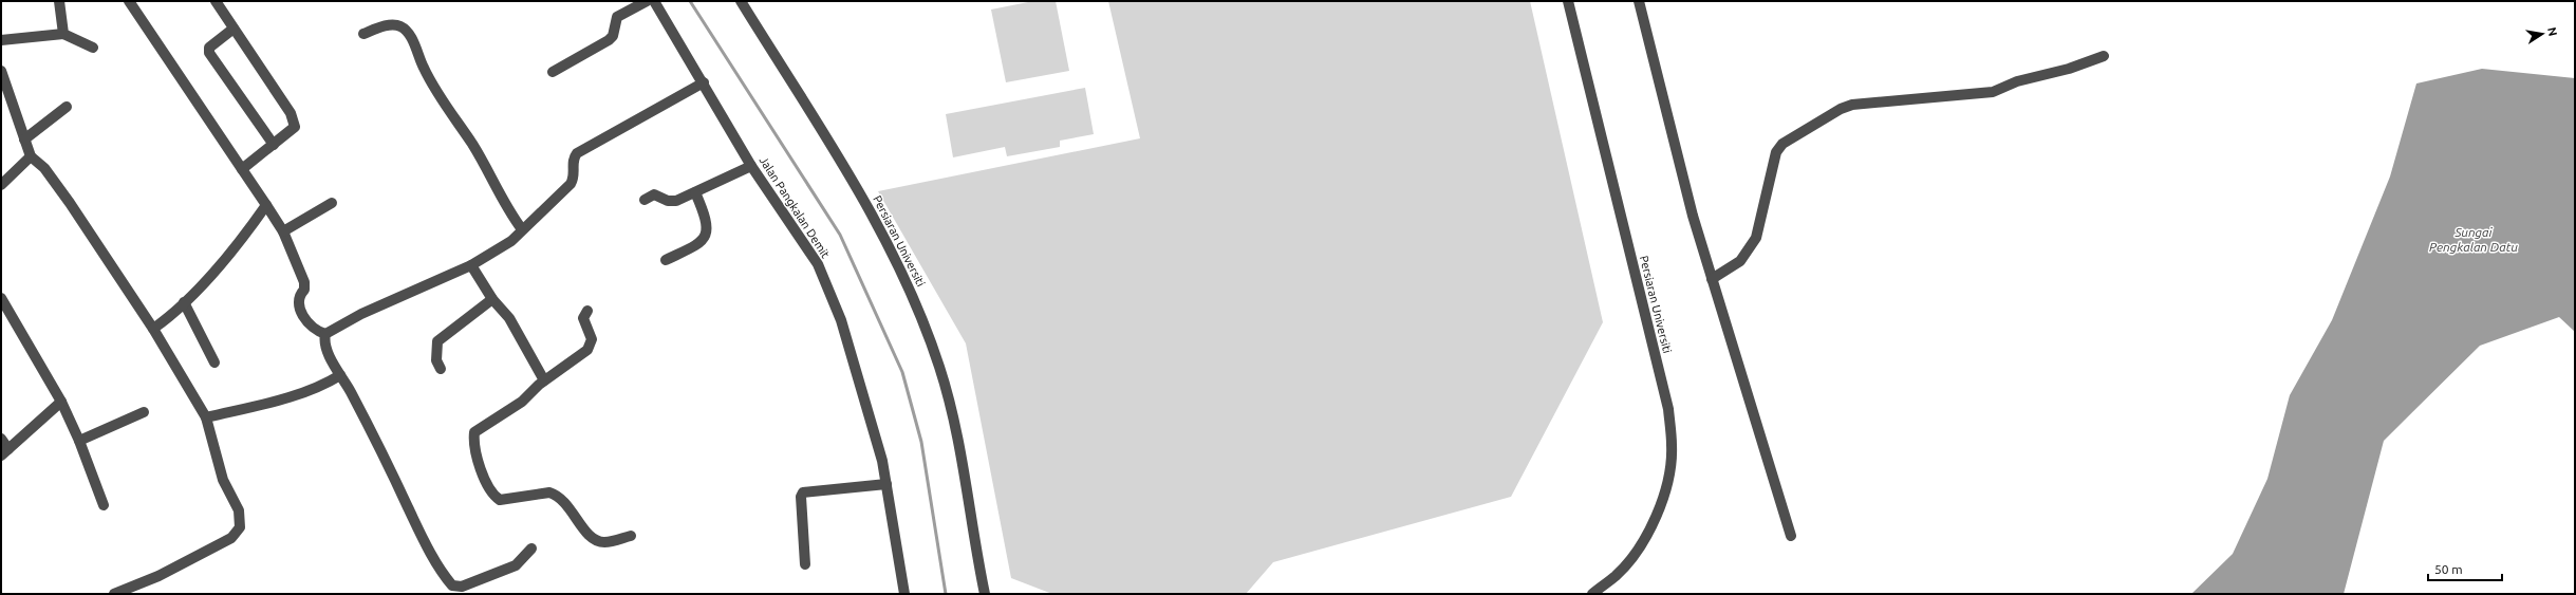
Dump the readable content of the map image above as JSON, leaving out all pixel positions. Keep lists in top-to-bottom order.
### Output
{
  "streets": {
    "street": ["Jalan Pangkalan Demit", "Persiaran Universiti"]
  },
  "water": ["Sungai Pengkalan Datu"],
  "scale_bar": "50 m",
  "north": "right"
}
